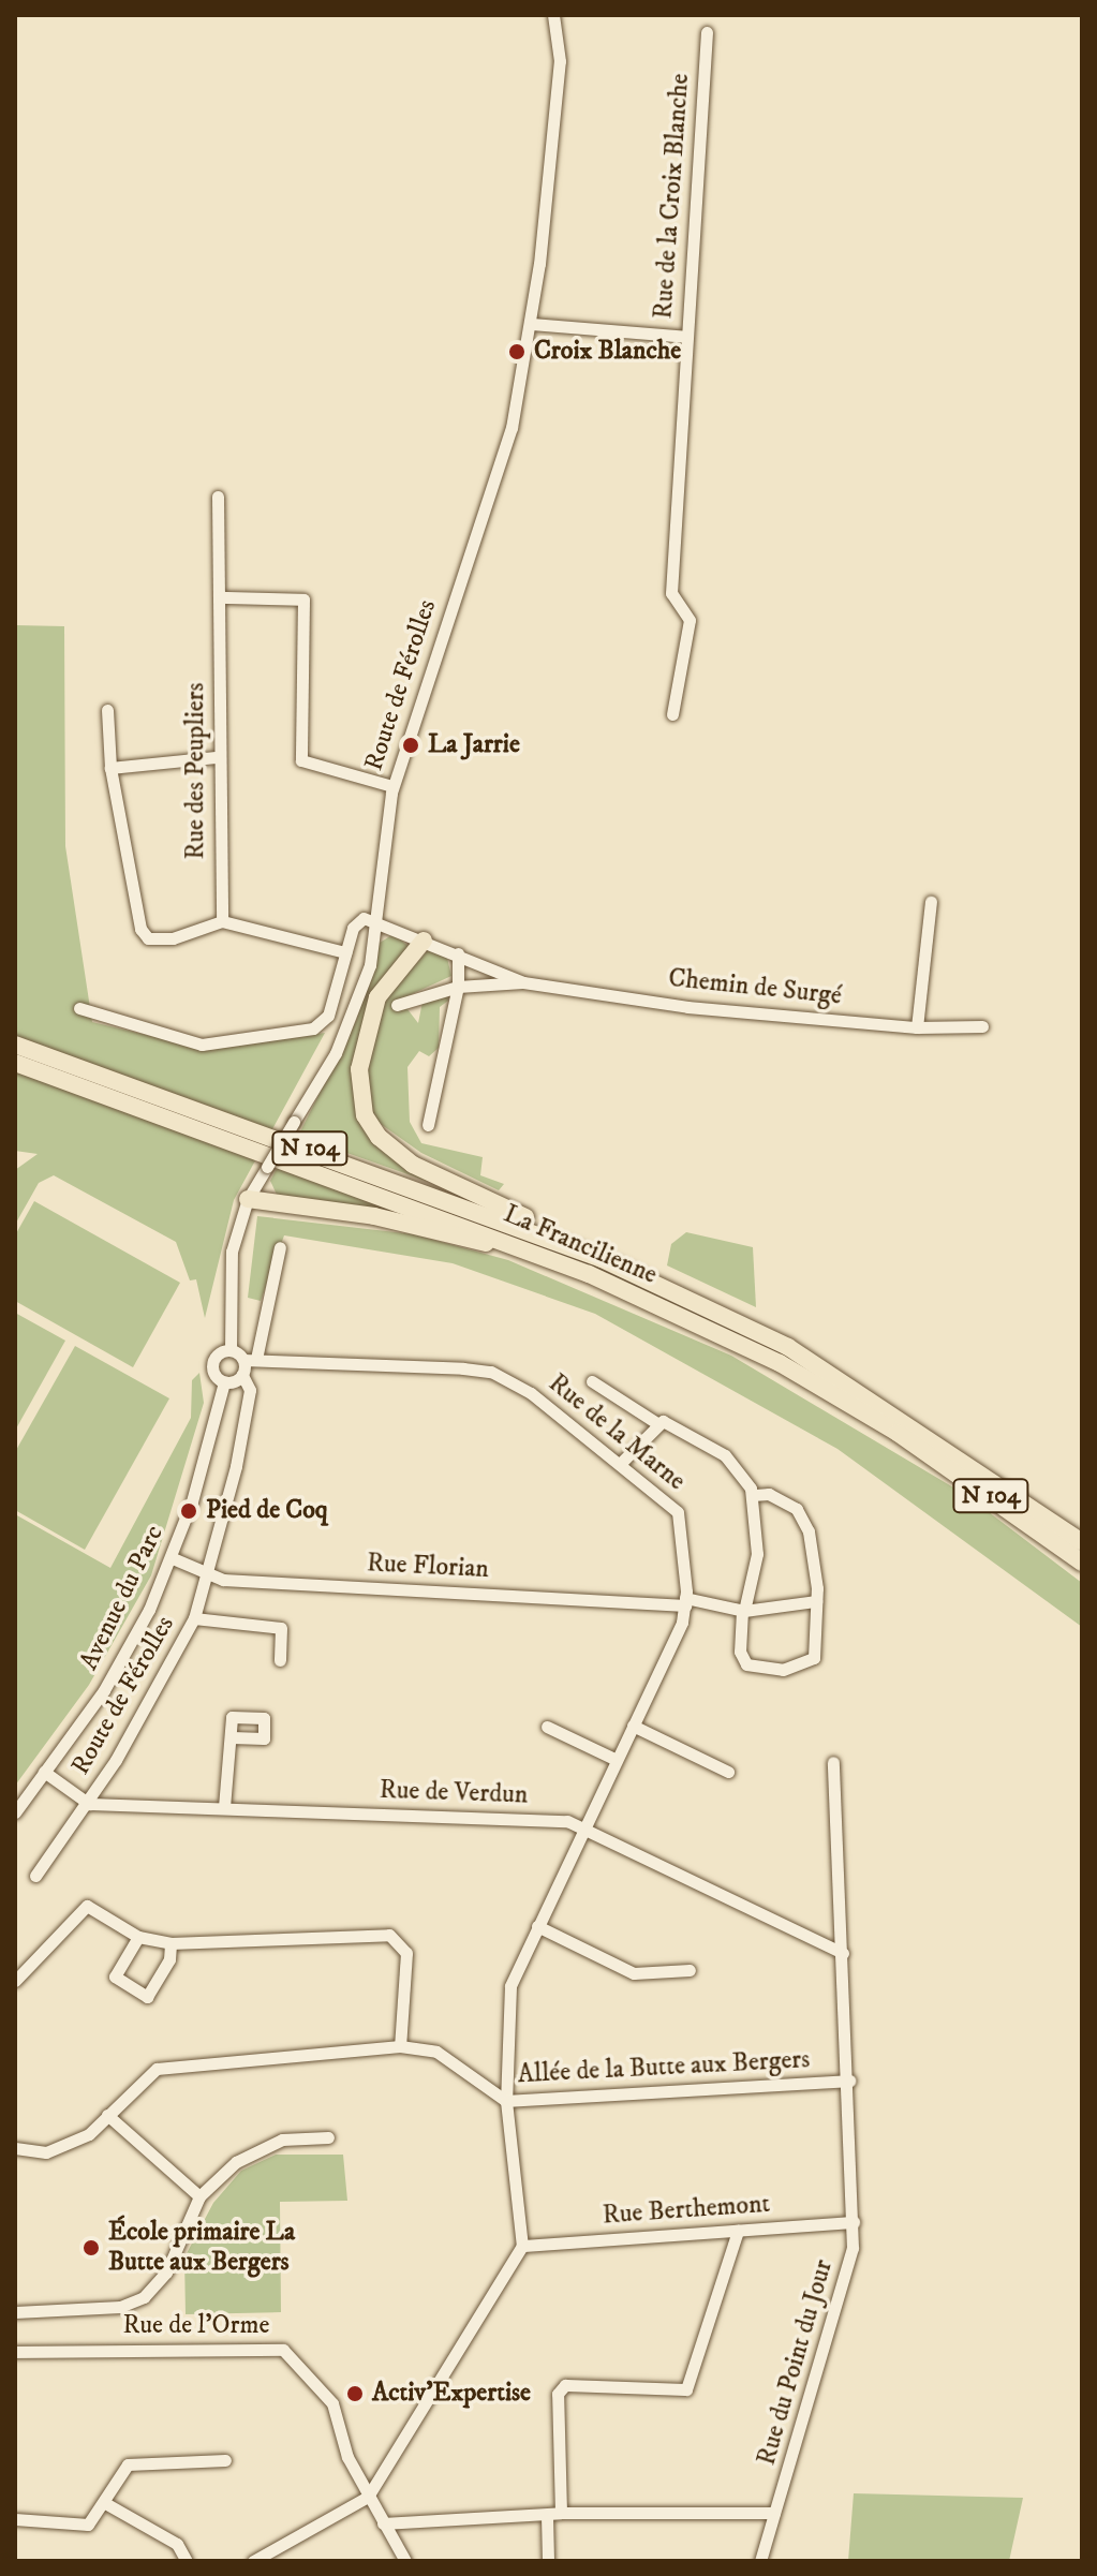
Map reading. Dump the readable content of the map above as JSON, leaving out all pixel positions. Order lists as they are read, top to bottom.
{
  "streets": {
    "highway": ["N 104", "La Francilienne"],
    "street": [
      "Rue de la Croix Blanche",
      "Route de Férolles",
      "Rue des Peupliers",
      "Chemin de Surgé",
      "Rue de la Marne",
      "Rue Florian",
      "Avenue du Parc",
      "Rue de Verdun",
      "Allée de la Butte aux Bergers",
      "Rue Berthemont",
      "Rue de l'Orme",
      "Rue du Point du Jour"
    ]
  },
  "crossings": [
    ["Route de Férolles", "Chemin de Surgé"],
    ["Route de Férolles", "Rue de la Marne"],
    ["Route de Férolles", "Rue Florian"],
    ["Route de Férolles", "Avenue du Parc"],
    ["Route de Férolles", "Rue de Verdun"],
    ["Rue de la Marne", "Rue Florian"],
    ["Rue de la Marne", "Rue de Verdun"],
    ["Rue de la Marne", "Allée de la Butte aux Bergers"],
    ["Rue de la Marne", "Rue Berthemont"],
    ["Rue Florian", "Avenue du Parc"],
    ["Rue de Verdun", "Rue du Point du Jour"],
    ["Allée de la Butte aux Bergers", "Rue du Point du Jour"],
    ["Rue Berthemont", "Rue du Point du Jour"]
  ],
  "places": [
    "Croix Blanche",
    "La Jarrie",
    "Pied de Coq",
    "École primaire La Butte aux Bergers",
    "Activ'Expertise"
  ]
}
